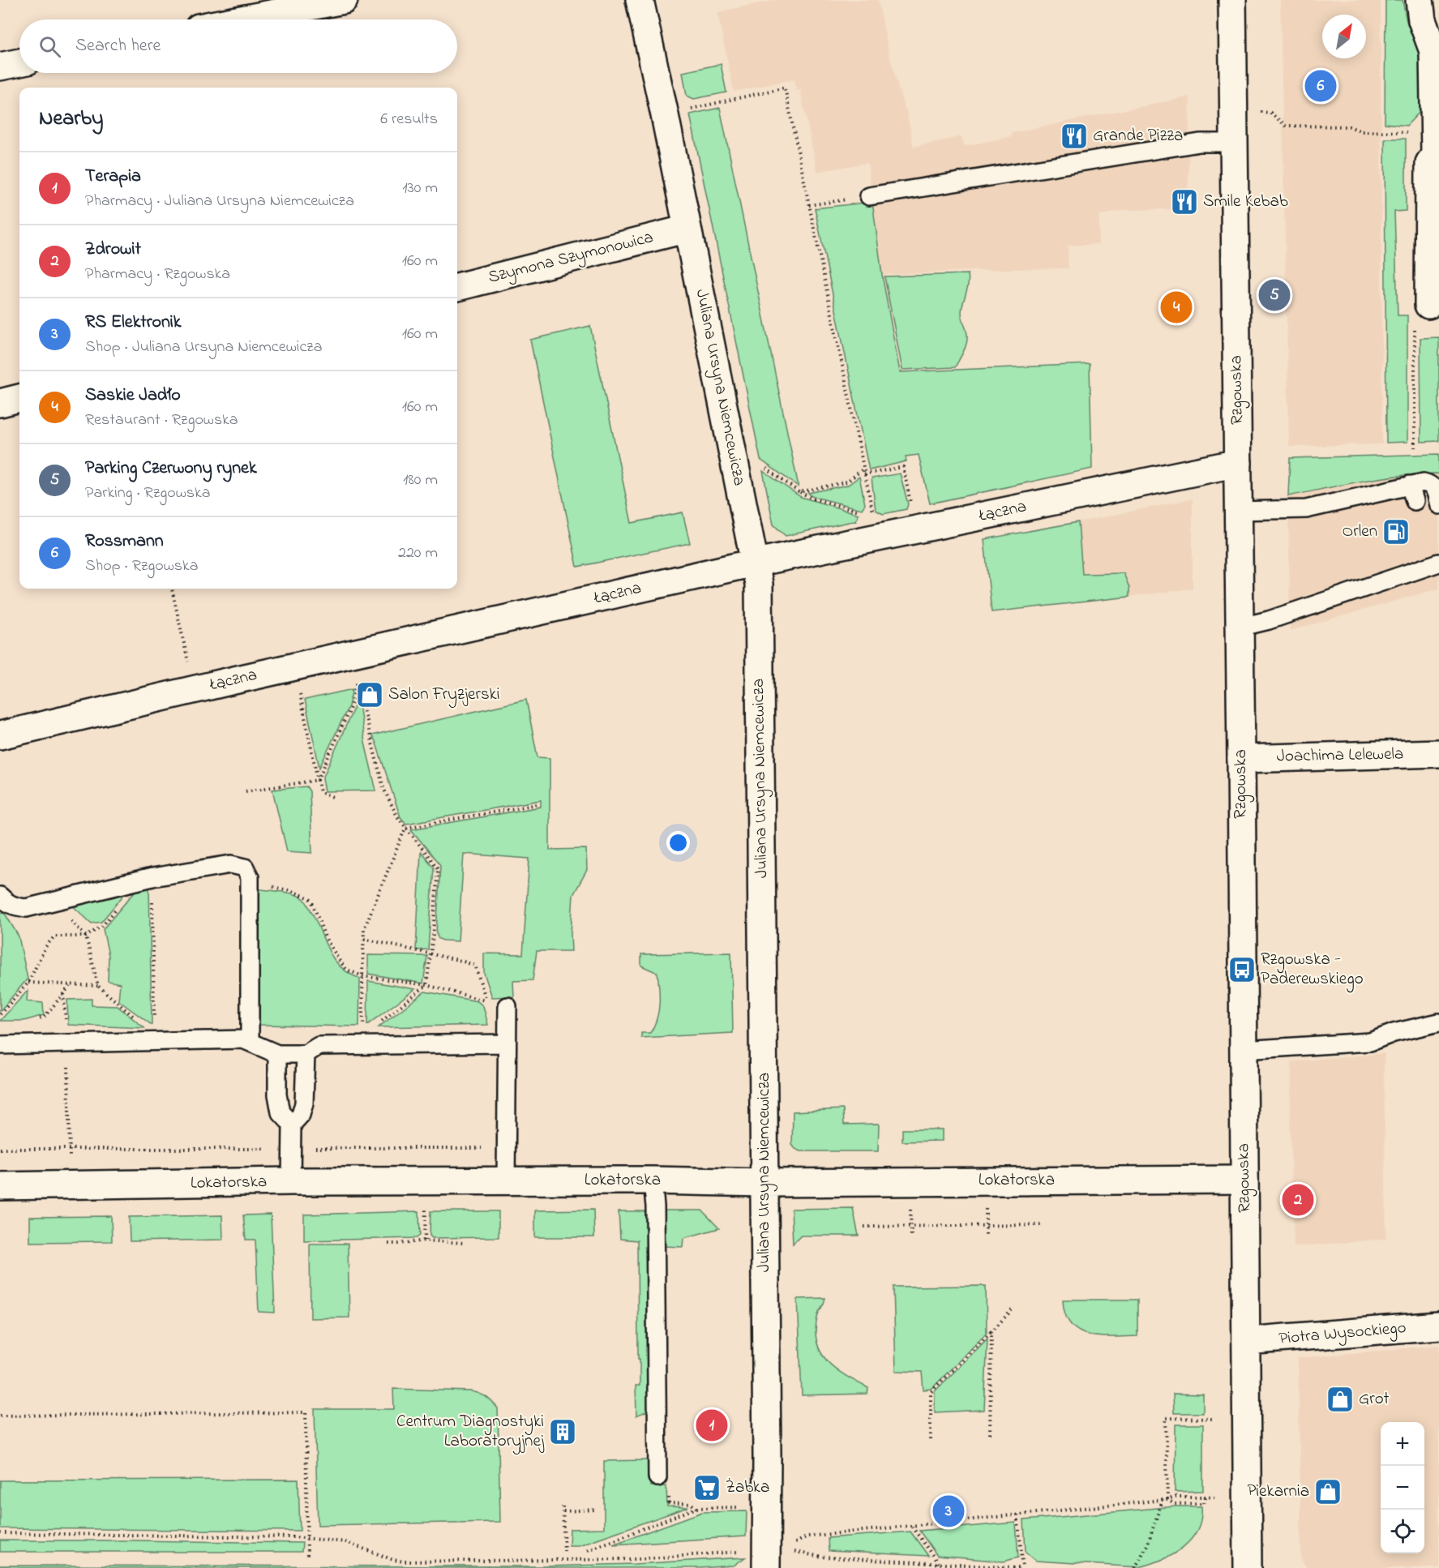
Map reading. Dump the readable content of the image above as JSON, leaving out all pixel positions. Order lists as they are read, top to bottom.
{
  "streets": {
    "street": [
      "Szymona Szymonowica",
      "Juliana Ursyna Niemcewicza",
      "Rzgowska",
      "Łączna",
      "Joachima Lelewela",
      "Lokatorska",
      "Piotra Wysockiego"
    ]
  },
  "crossings": [
    ["Szymona Szymonowica", "Juliana Ursyna Niemcewicza"],
    ["Juliana Ursyna Niemcewicza", "Łączna"],
    ["Juliana Ursyna Niemcewicza", "Lokatorska"],
    ["Rzgowska", "Łączna"],
    ["Rzgowska", "Joachima Lelewela"],
    ["Rzgowska", "Lokatorska"],
    ["Rzgowska", "Piotra Wysockiego"]
  ],
  "places": {
    "restaurant": ["Grande Pizza", "Smile Kebab"],
    "fuel station": ["Orlen"],
    "shop": ["Salon Fryzjerski", "Grot", "Piekarnia"],
    "bus stop": ["Rzgowska - Paderewskiego"],
    "building": ["Centrum Diagnostyki Laboratoryjnej"],
    "supermarket": ["Żabka"]
  },
  "north": "top right",
  "page": {
    "search": "Search here",
    "pins": [
      "6",
      "5",
      "4",
      "2",
      "1",
      "3"
    ],
    "heading": ["Nearby", "6 results"],
    "list": [
      {
        "mark": "1",
        "name": "Terapia",
        "note": "Pharmacy · Juliana Ursyna Niemcewicza",
        "value": "130 m"
      },
      {
        "mark": "2",
        "name": "Zdrowit",
        "note": "Pharmacy · Rzgowska",
        "value": "160 m"
      },
      {
        "mark": "3",
        "name": "RS Elektronik",
        "note": "Shop · Juliana Ursyna Niemcewicza",
        "value": "160 m"
      },
      {
        "mark": "4",
        "name": "Saskie Jadło",
        "note": "Restaurant · Rzgowska",
        "value": "160 m"
      },
      {
        "mark": "5",
        "name": "Parking Czerwony rynek",
        "note": "Parking · Rzgowska",
        "value": "180 m"
      },
      {
        "mark": "6",
        "name": "Rossmann",
        "note": "Shop · Rzgowska",
        "value": "220 m"
      }
    ],
    "map_buttons": ["+", "−"]
  }
}
